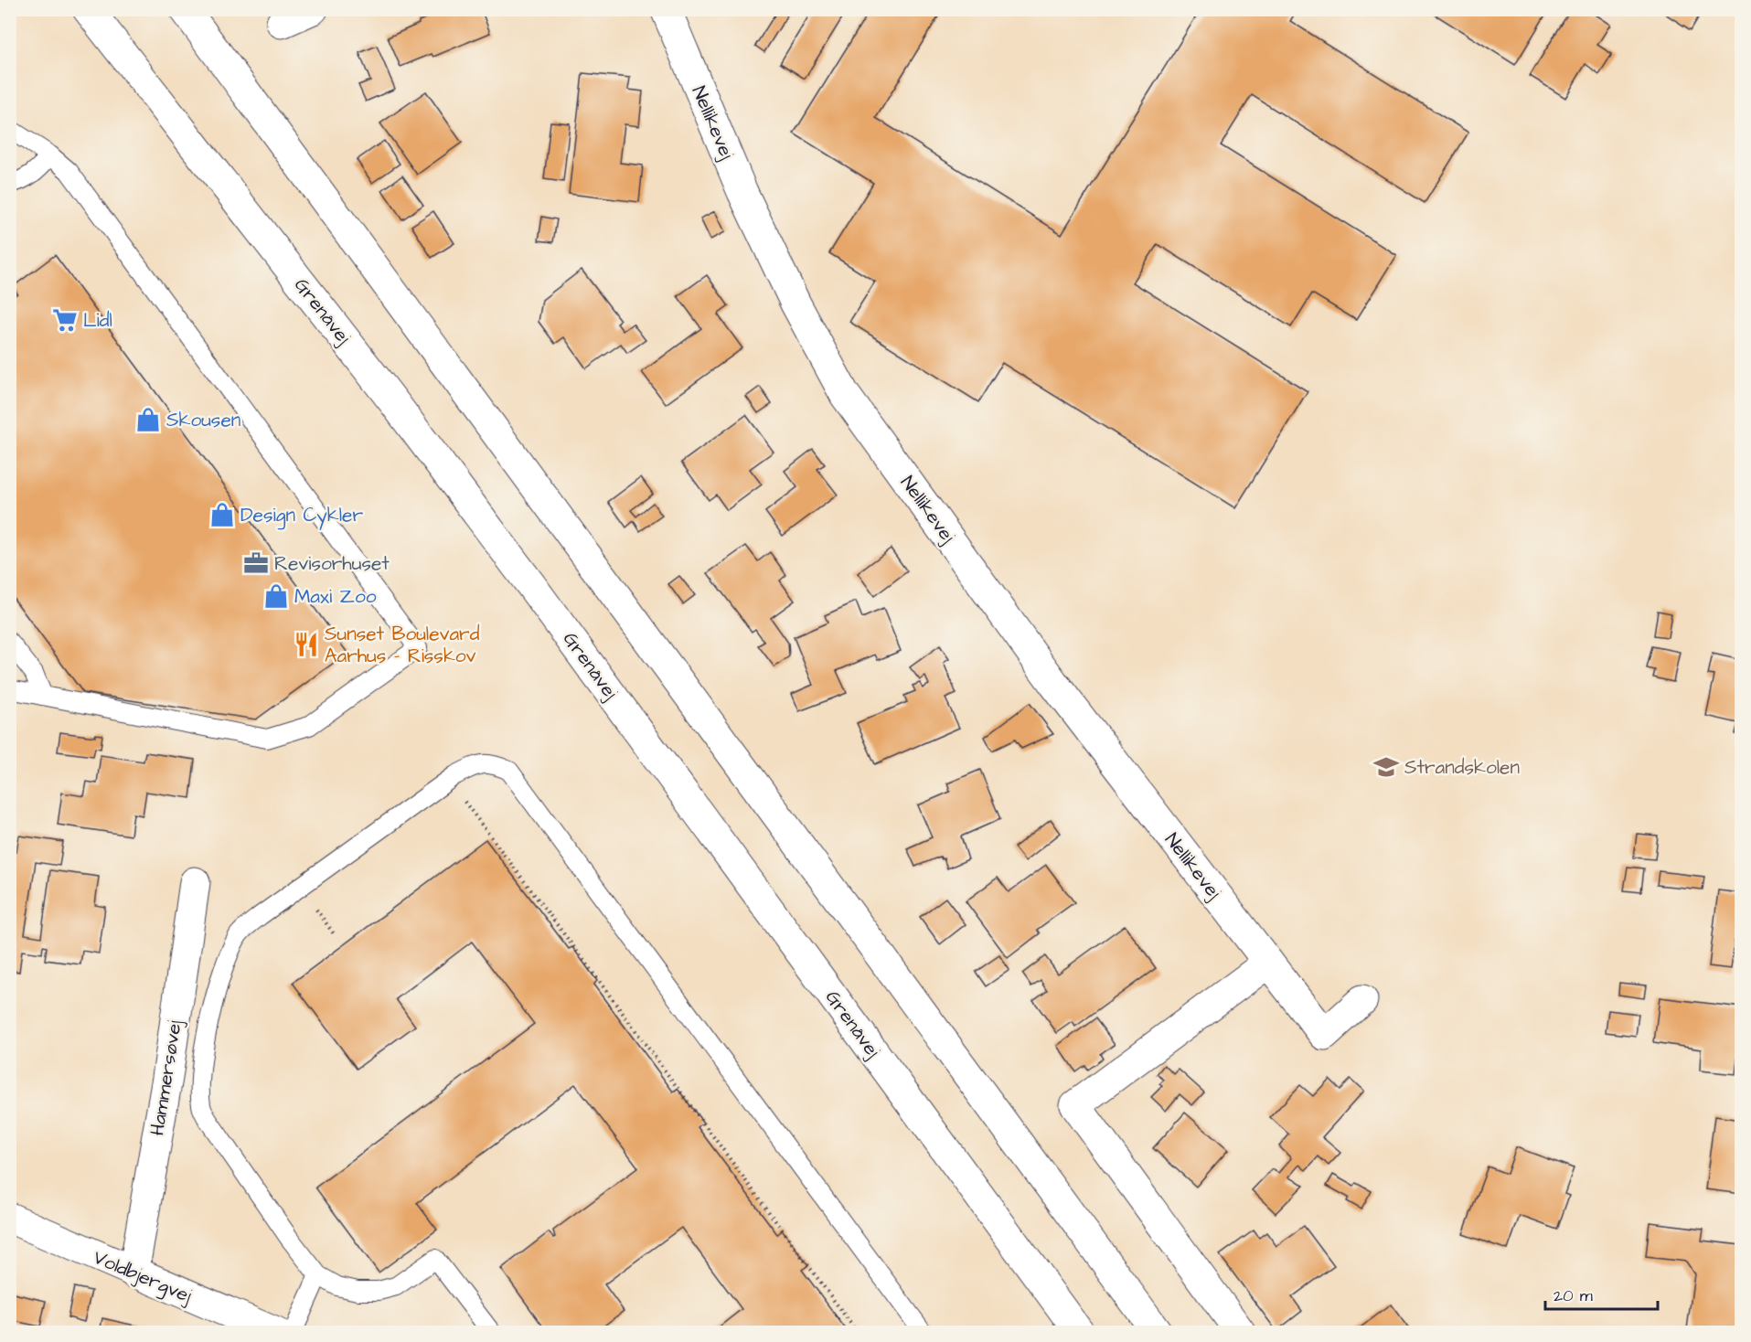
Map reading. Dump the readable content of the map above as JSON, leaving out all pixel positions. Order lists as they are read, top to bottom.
{
  "streets": {
    "main road": [
      "Nellikevej",
      "Grenåvej",
      "Hammersøvej",
      "Voldbjergvej"
    ]
  },
  "crossings": [
    ["Hammersøvej", "Voldbjergvej"]
  ],
  "places": {
    "supermarket": ["Lidl"],
    "shop": ["Skousen", "Design Cykler", "Maxi Zoo"],
    "office": ["Revisorhuset"],
    "restaurant": ["Sunset Boulevard Aarhus - Risskov"],
    "school or university": ["Strandskolen"]
  },
  "scale_bar": "20 m"
}
